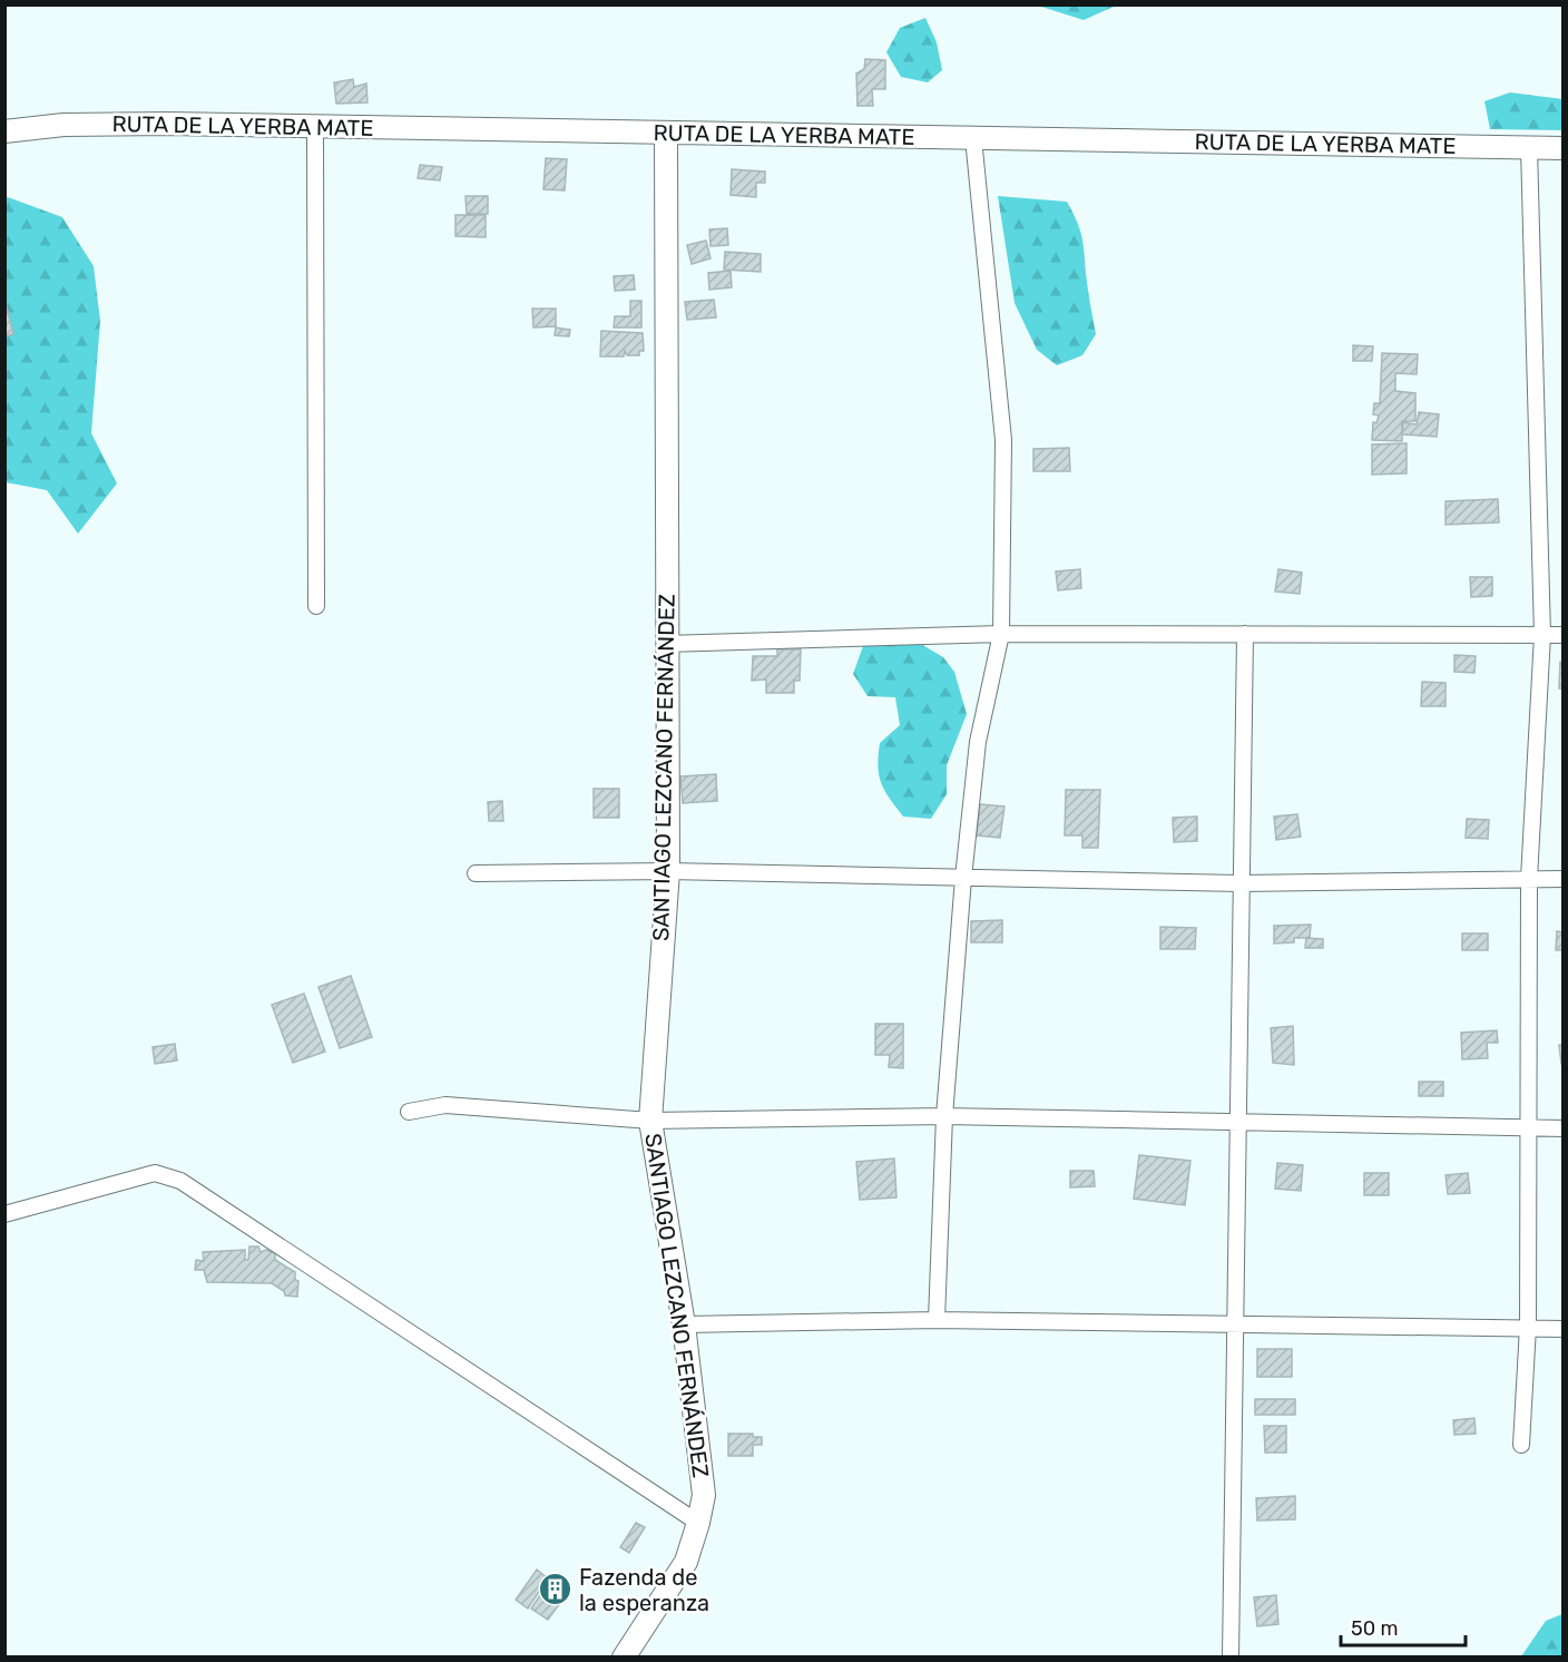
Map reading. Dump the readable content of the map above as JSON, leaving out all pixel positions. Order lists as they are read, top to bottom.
{
  "streets": {
    "main road": ["RUTA DE LA YERBA MATE", "SANTIAGO LEZCANO FERNÁNDEZ"]
  },
  "crossings": [
    ["RUTA DE LA YERBA MATE", "SANTIAGO LEZCANO FERNÁNDEZ"]
  ],
  "places": {
    "building": ["Fazenda de la esperanza"]
  },
  "scale_bar": "50 m"
}
